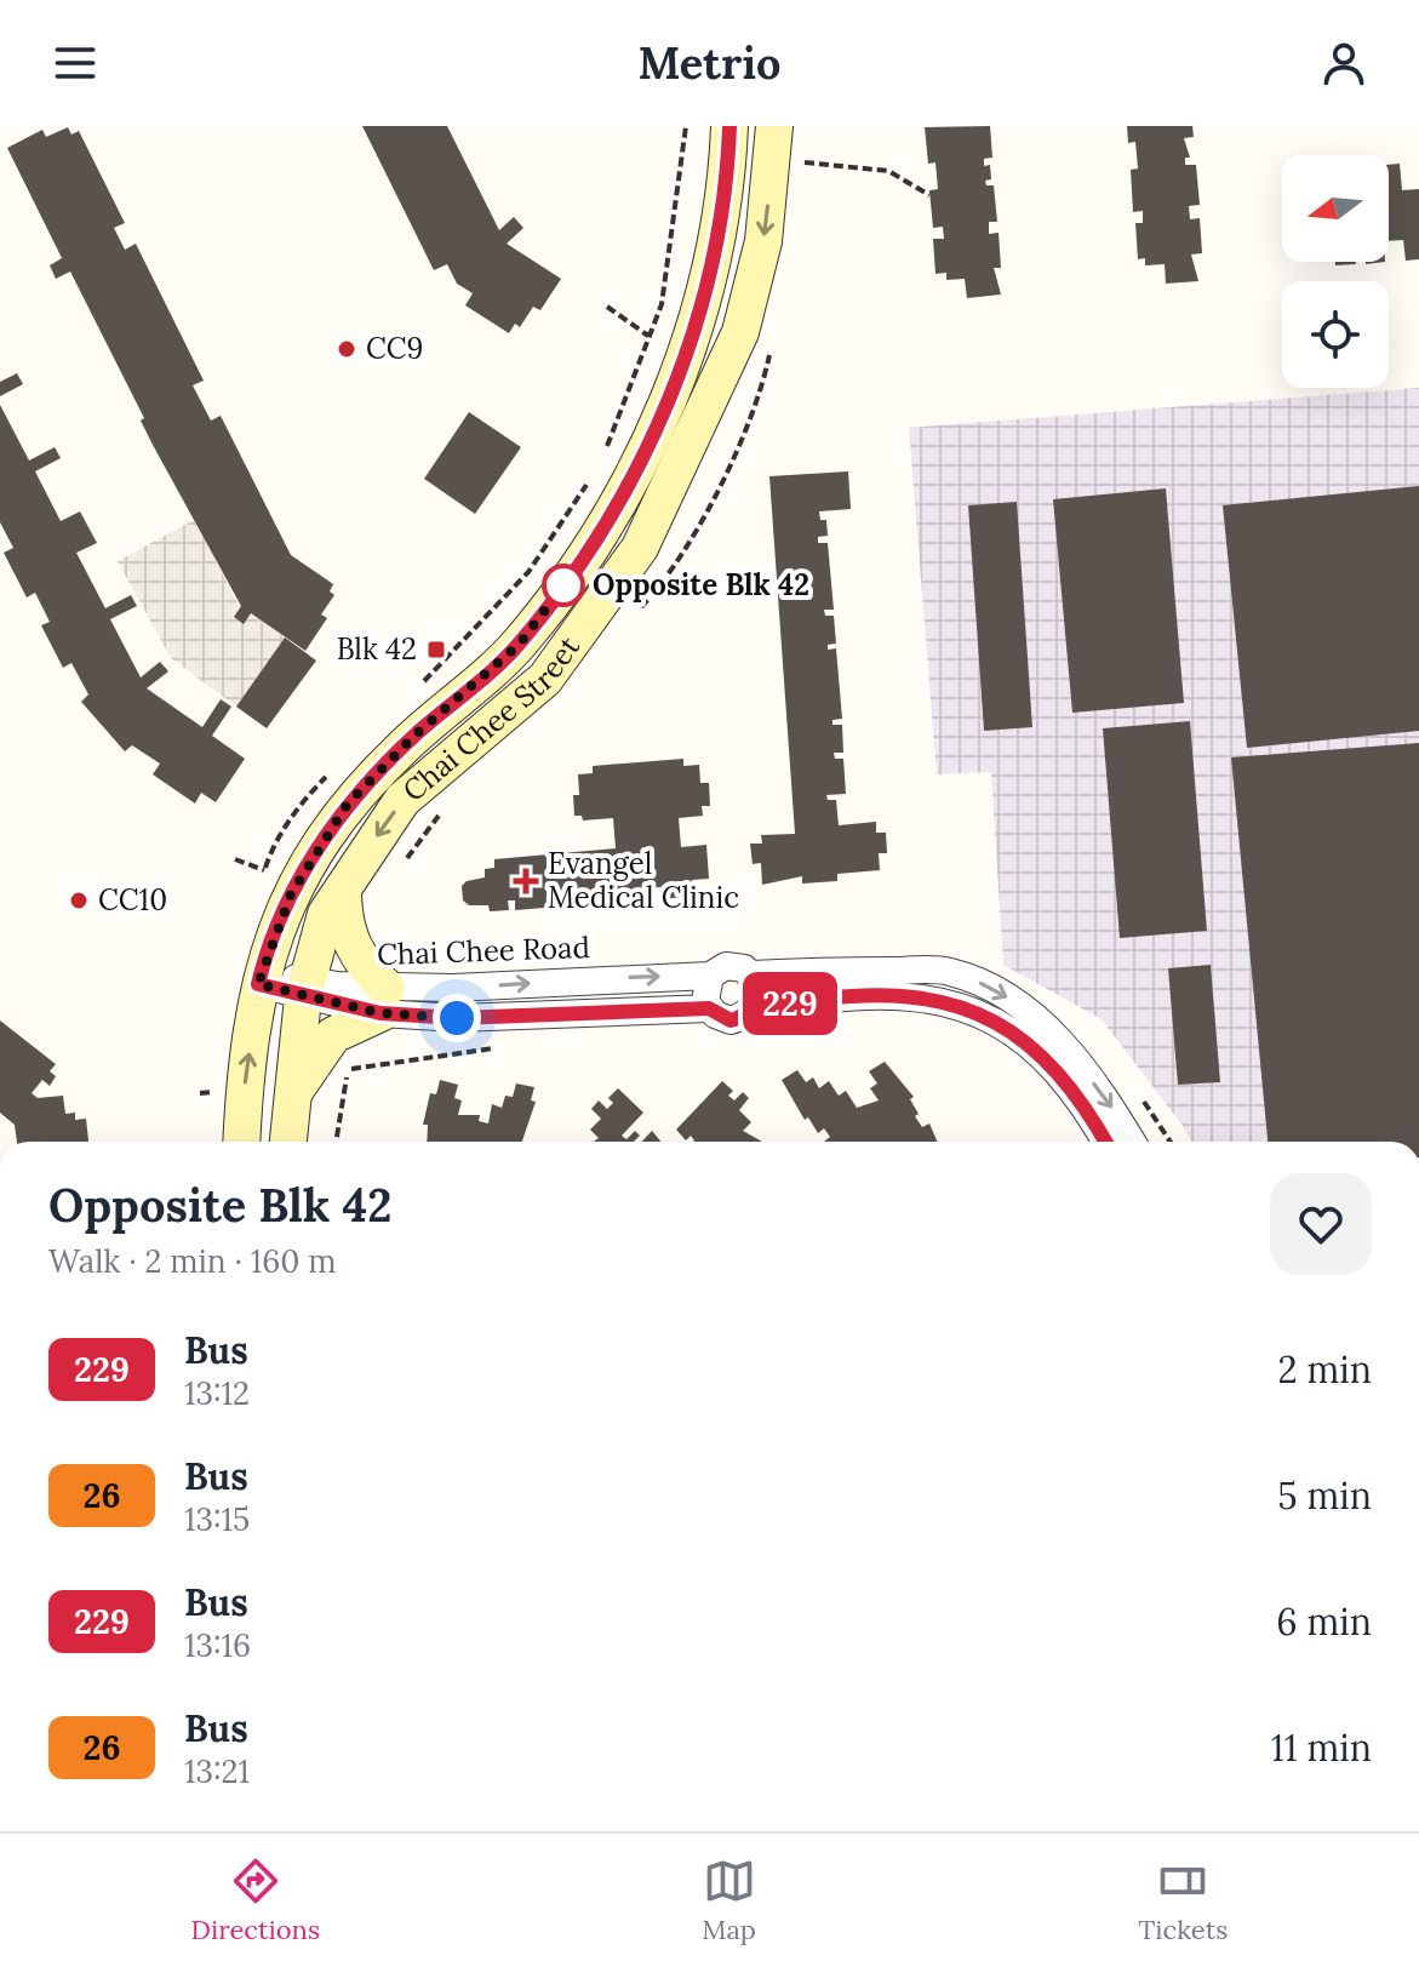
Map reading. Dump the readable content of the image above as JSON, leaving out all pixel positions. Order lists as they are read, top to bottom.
{
  "streets": {
    "street": ["Chai Chee Street", "Chai Chee Road"]
  },
  "crossings": [
    ["Chai Chee Street", "Chai Chee Road"]
  ],
  "places": {
    "other": ["CC9", "Opposite Blk 42", "CC10"],
    "transit": ["Blk 42"],
    "health": ["Evangel Medical Clinic"]
  },
  "lines": ["bus line 229"],
  "north": "left",
  "page": {
    "header": "Metrio",
    "on_map": "229",
    "heading": ["Opposite Blk 42", "Walk · 2 min · 160 m"],
    "list": [
      {
        "mark": "229",
        "name": "Bus",
        "note": "13:12",
        "value": "2 min"
      },
      {
        "mark": "26",
        "name": "Bus",
        "note": "13:15",
        "value": "5 min"
      },
      {
        "mark": "229",
        "name": "Bus",
        "note": "13:16",
        "value": "6 min"
      },
      {
        "mark": "26",
        "name": "Bus",
        "note": "13:21",
        "value": "11 min"
      }
    ],
    "tabs": ["Directions", "Map", "Tickets"]
  }
}
